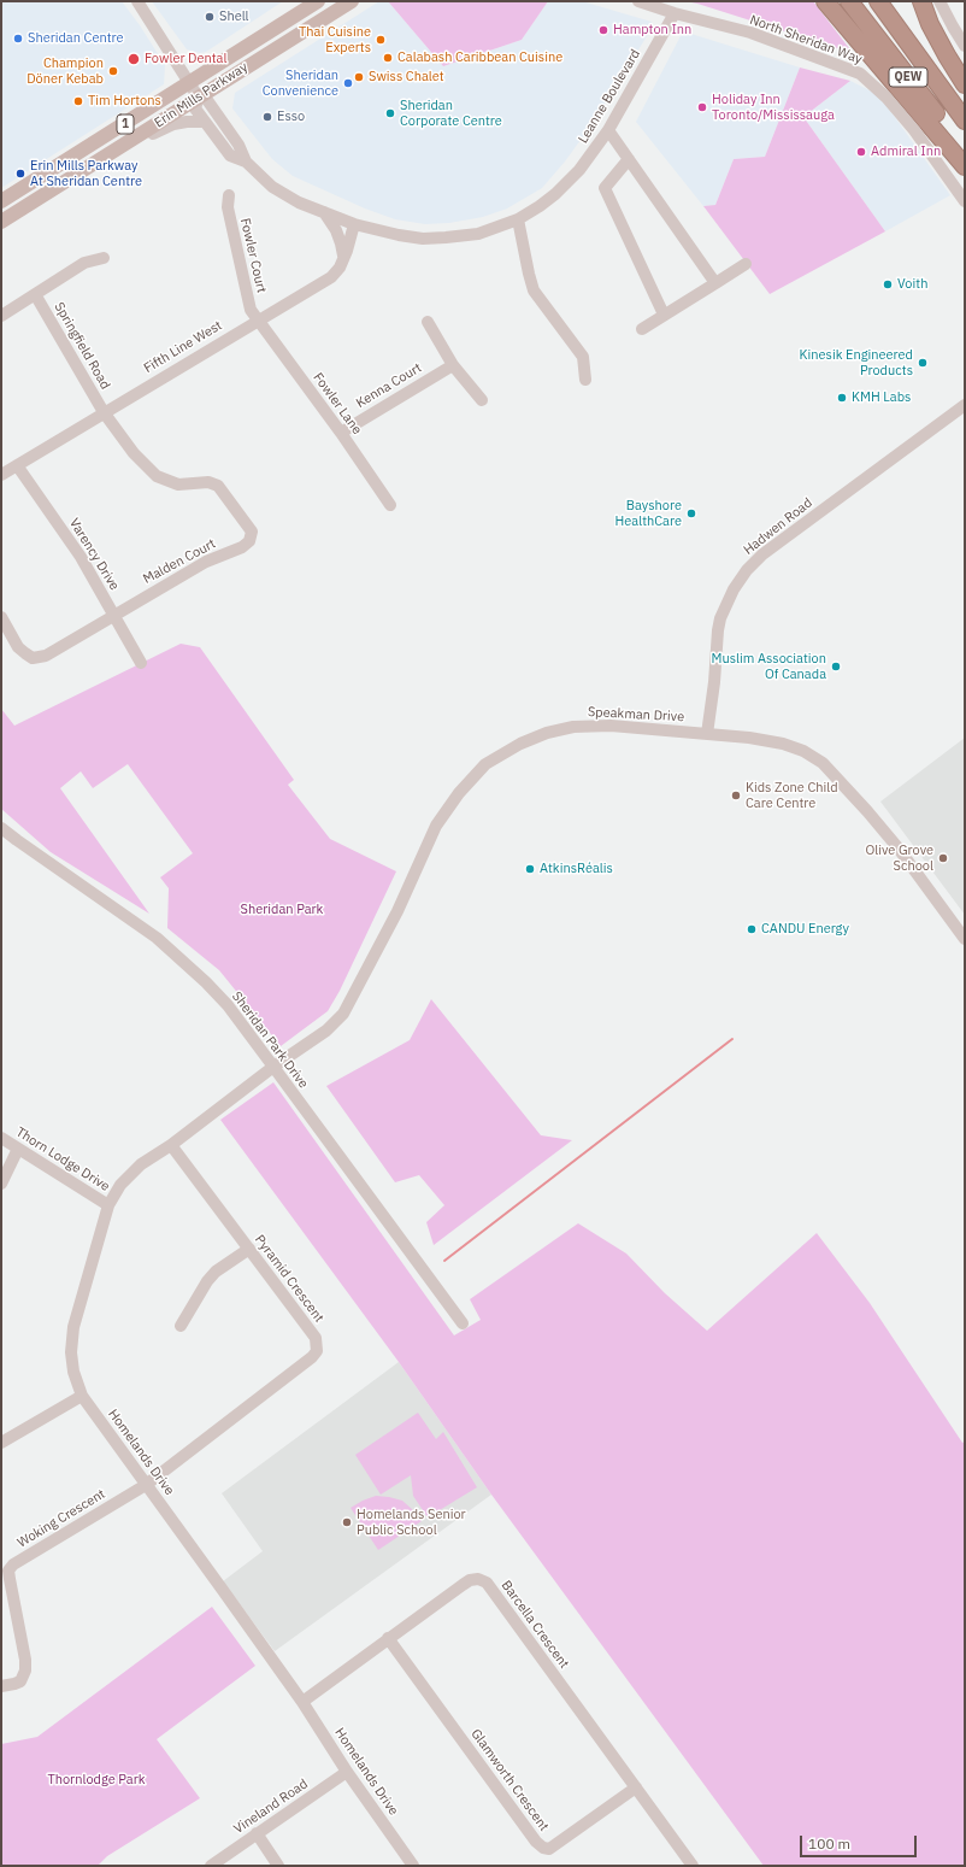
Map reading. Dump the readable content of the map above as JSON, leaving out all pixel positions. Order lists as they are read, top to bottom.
{
  "streets": {
    "highway": ["QEW"],
    "main road": ["Erin Mills Parkway", "1"],
    "street": [
      "North Sheridan Way",
      "Leanne Boulevard",
      "Fowler Court",
      "Springfield Road",
      "Fifth Line West",
      "Kenna Court",
      "Fowler Lane",
      "Hadwen Road",
      "Varency Drive",
      "Malden Court",
      "Speakman Drive",
      "Sheridan Park Drive",
      "Thorn Lodge Drive",
      "Pyramid Crescent",
      "Homelands Drive",
      "Woking Crescent",
      "Barcella Crescent",
      "Glamworth Crescent",
      "Vineland Road"
    ]
  },
  "crossings": [
    ["North Sheridan Way", "Leanne Boulevard"],
    ["Erin Mills Parkway", "Leanne Boulevard"],
    ["Leanne Boulevard", "Fifth Line West"],
    ["Fowler Court", "Fifth Line West"],
    ["Fowler Court", "Fowler Lane"],
    ["Springfield Road", "Fifth Line West"],
    ["Springfield Road", "Malden Court"],
    ["Fifth Line West", "Fowler Lane"],
    ["Fifth Line West", "Varency Drive"],
    ["Fifth Line West", "Malden Court"],
    ["Kenna Court", "Fowler Lane"],
    ["Hadwen Road", "Speakman Drive"],
    ["Varency Drive", "Malden Court"],
    ["Speakman Drive", "Sheridan Park Drive"],
    ["Speakman Drive", "Homelands Drive"],
    ["Sheridan Park Drive", "Homelands Drive"],
    ["Thorn Lodge Drive", "Homelands Drive"],
    ["Pyramid Crescent", "Homelands Drive"],
    ["Pyramid Crescent", "Woking Crescent"],
    ["Homelands Drive", "Woking Crescent"],
    ["Homelands Drive", "Barcella Crescent"],
    ["Homelands Drive", "Vineland Road"],
    ["Barcella Crescent", "Glamworth Crescent"]
  ],
  "parks": ["Sheridan Park", "Thornlodge Park"],
  "places": [
    "Shell",
    "Hampton Inn",
    "Sheridan Centre",
    "Thai Cuisine Experts",
    "Calabash Caribbean Cuisine",
    "Fowler Dental",
    "Champion Döner Kebab",
    "Swiss Chalet",
    "Sheridan Convenience",
    "Tim Hortons",
    "Holiday Inn Toronto/Mississauga",
    "Sheridan Corporate Centre",
    "Esso",
    "Admiral Inn",
    "Erin Mills Parkway At Sheridan Centre",
    "Voith",
    "Kinesik Engineered Products",
    "KMH Labs",
    "Bayshore HealthCare",
    "Muslim Association Of Canada",
    "Kids Zone Child Care Centre",
    "Olive Grove School",
    "AtkinsRéalis",
    "CANDU Energy",
    "Homelands Senior Public School"
  ],
  "scale_bar": "100 m"
}
